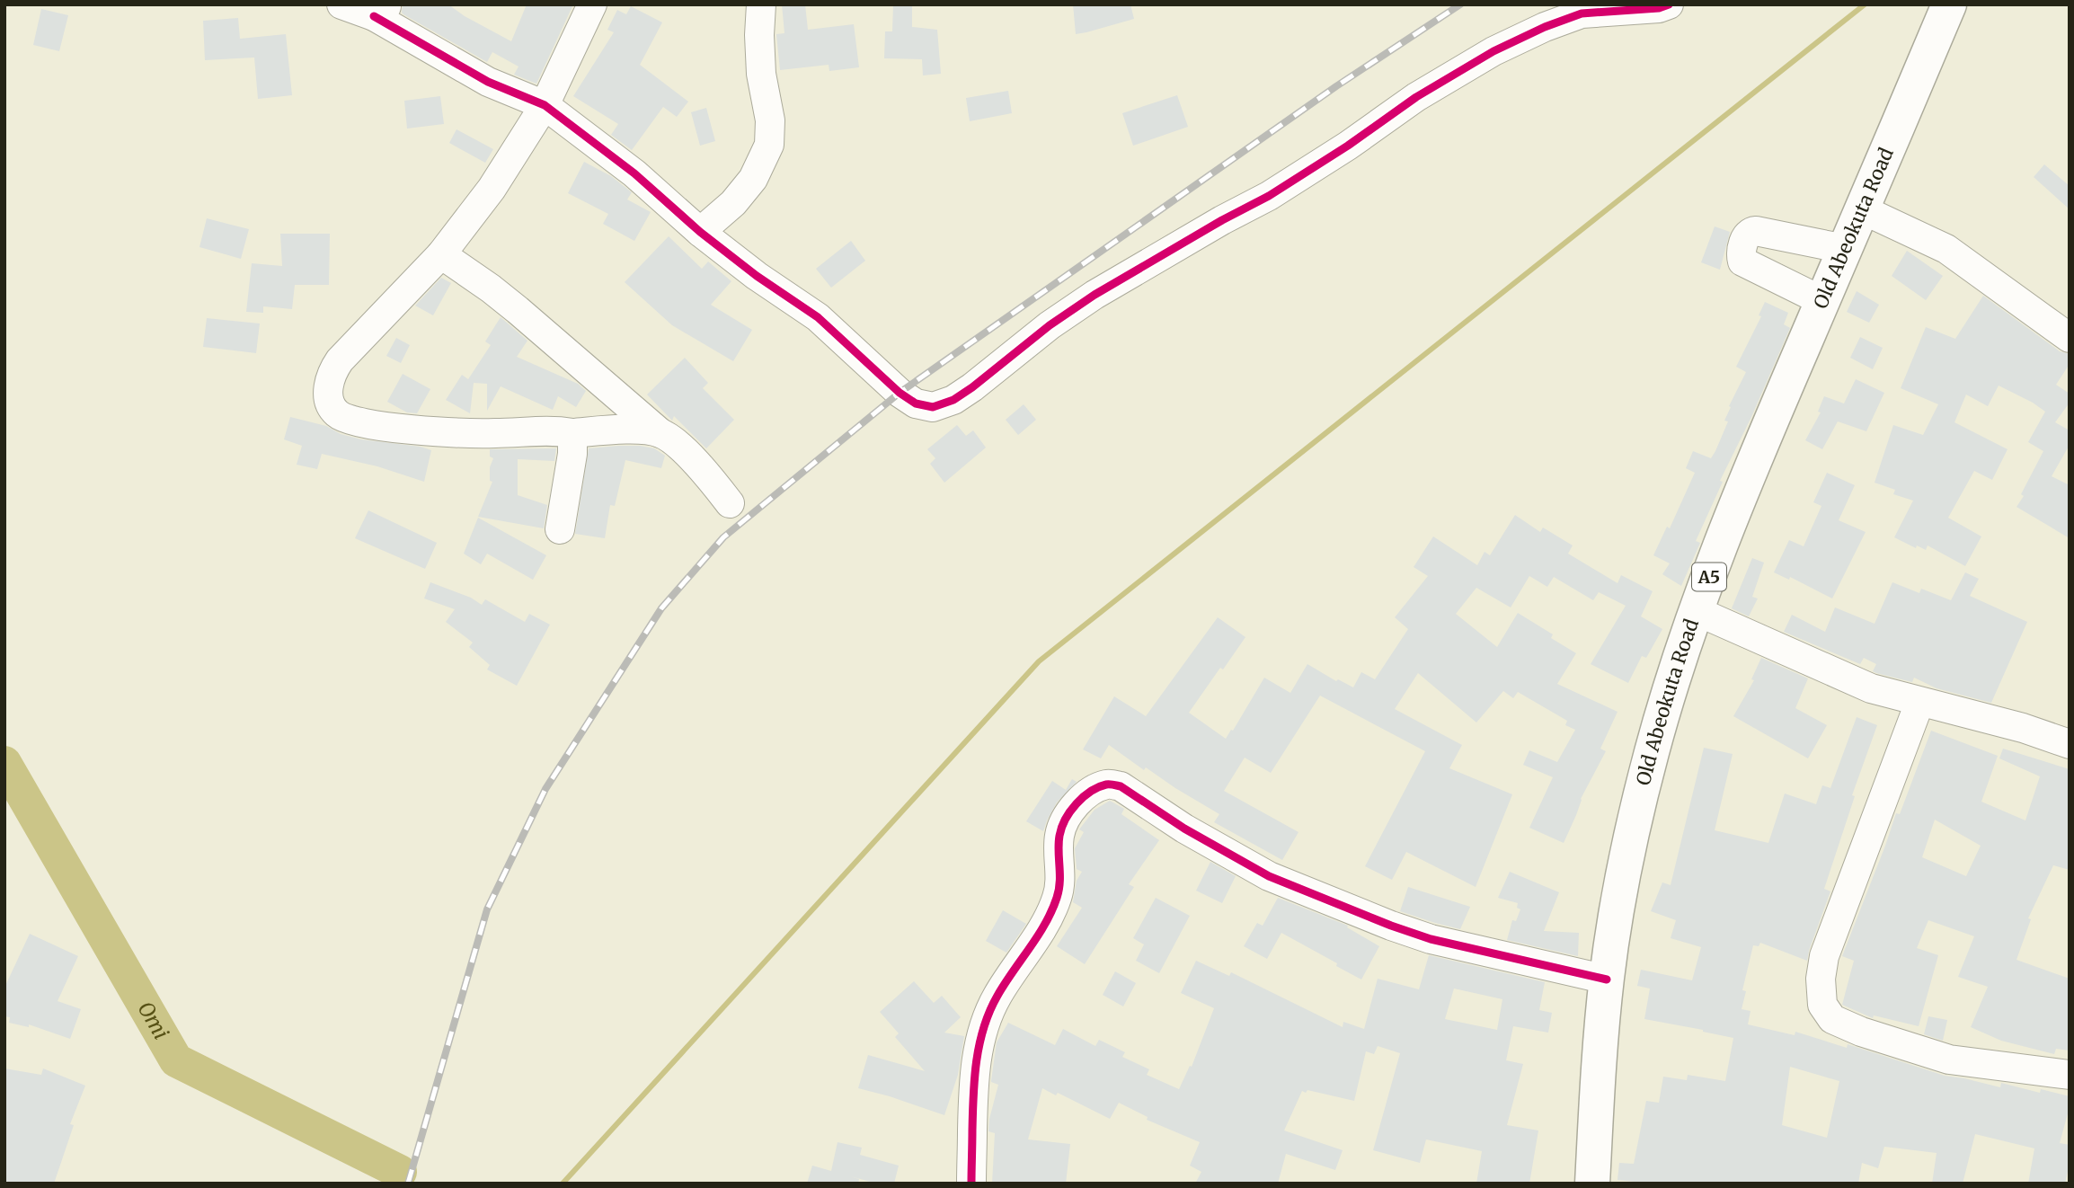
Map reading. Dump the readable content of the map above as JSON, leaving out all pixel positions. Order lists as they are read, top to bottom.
{
  "streets": {
    "highway": ["Old Abeokuta Road", "A5"]
  },
  "water": ["Omi"]
}
